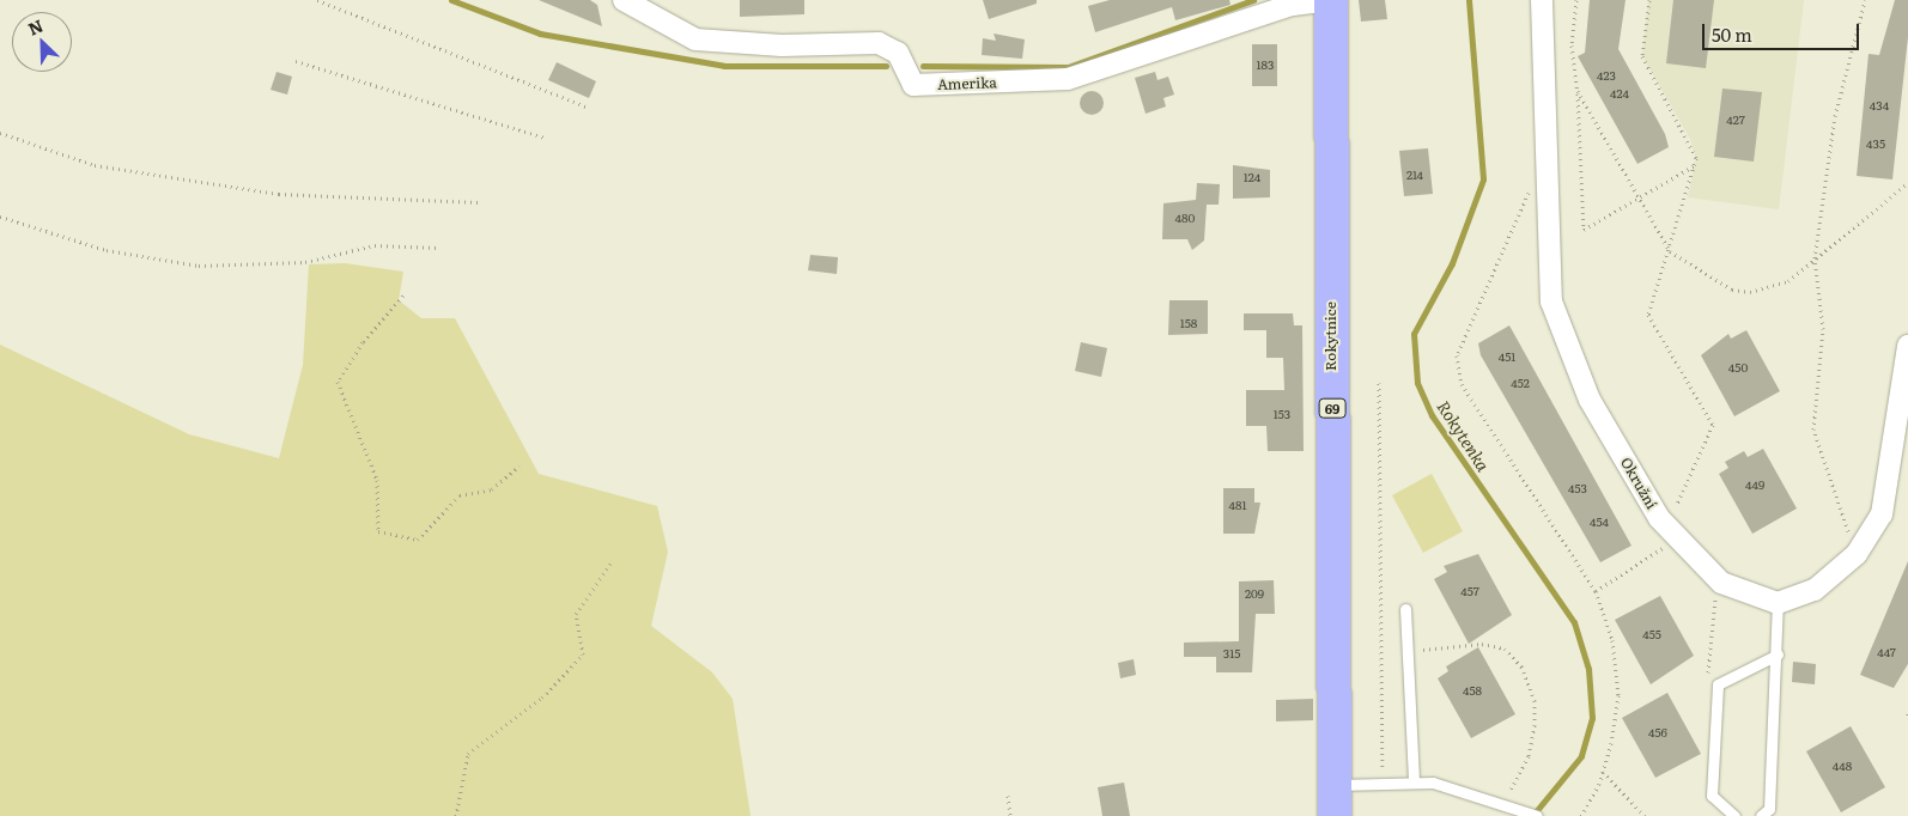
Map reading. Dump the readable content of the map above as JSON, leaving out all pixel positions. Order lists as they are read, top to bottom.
{
  "streets": {
    "main road": ["Rokytnice", "69"],
    "street": ["Amerika", "Okružní"]
  },
  "crossings": [
    ["Amerika", "Rokytnice"]
  ],
  "water": ["Rokytenka"],
  "house_numbers": [
    "183",
    "423",
    "424",
    "434",
    "427",
    "435",
    "214",
    "124",
    "480",
    "158",
    "451",
    "450",
    "452",
    "153",
    "449",
    "453",
    "481",
    "454",
    "457",
    "209",
    "455",
    "447",
    "315",
    "458",
    "456",
    "448"
  ],
  "scale_bar": "50 m",
  "north": "top left"
}
